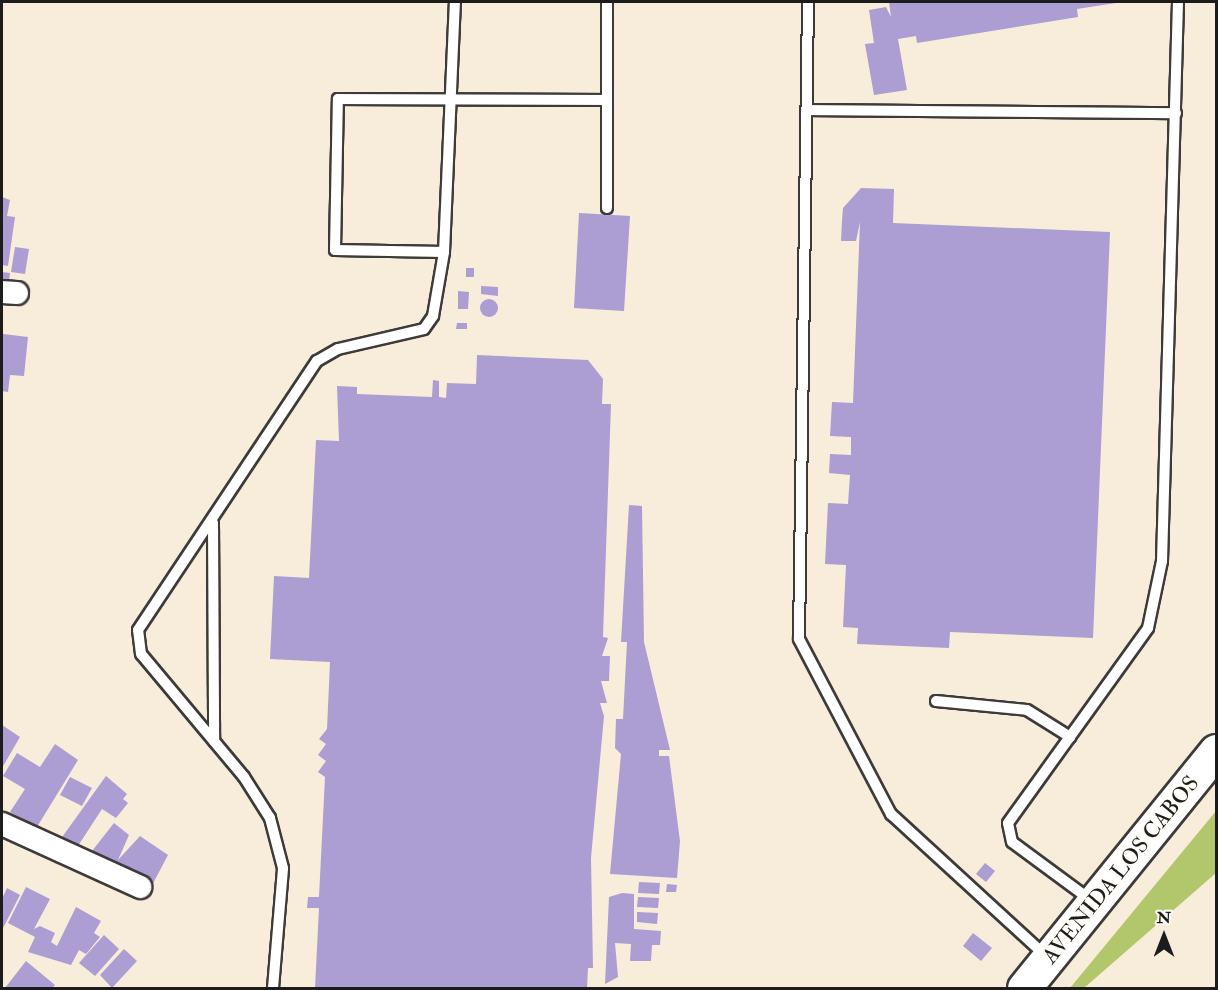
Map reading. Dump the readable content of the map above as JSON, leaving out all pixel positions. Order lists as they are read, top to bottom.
{
  "streets": {
    "main road": ["AVENIDA LOS CABOS"]
  },
  "north": "top"
}
